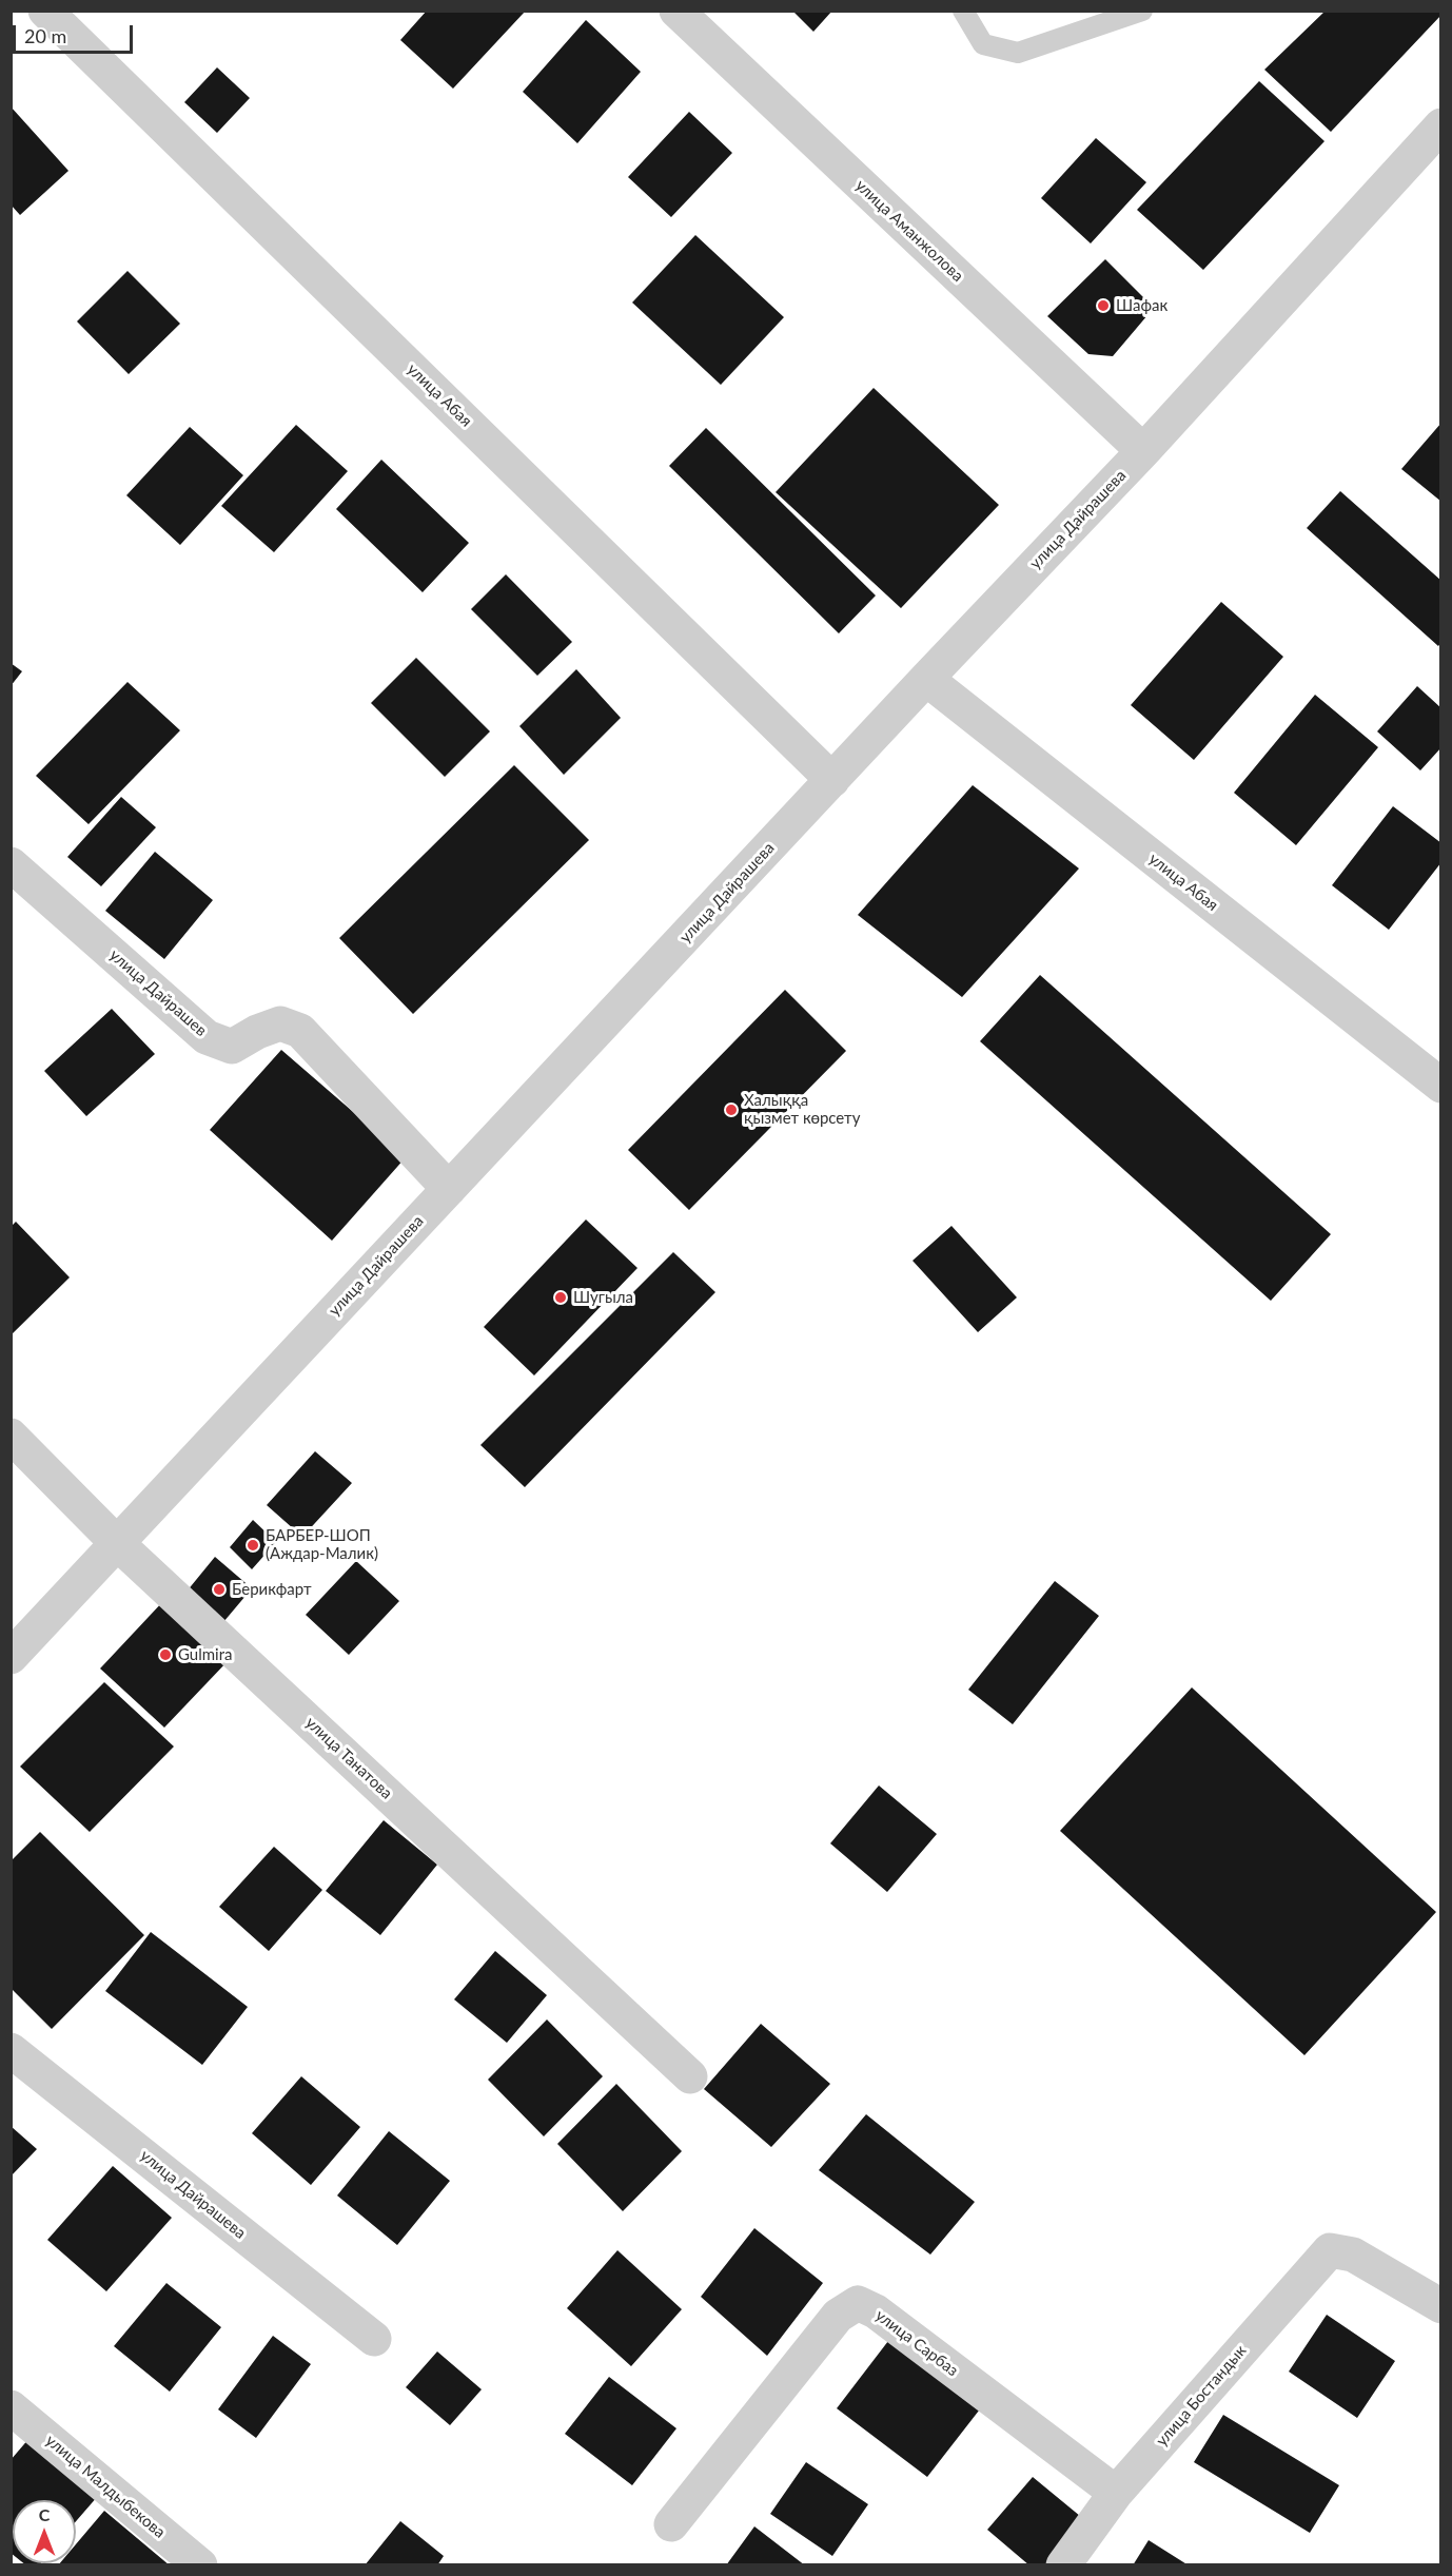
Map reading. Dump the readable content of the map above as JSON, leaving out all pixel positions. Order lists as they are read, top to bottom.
{
  "streets": {
    "street": [
      "улица Аманжолова",
      "улица Абая",
      "улица Дайрашева",
      "улица Дайрашев",
      "улица Танатова",
      "улица Сарбаз",
      "улица Бостандык",
      "улица Малдыбекова"
    ]
  },
  "crossings": [
    ["улица Аманжолова", "улица Дайрашева"],
    ["улица Абая", "улица Дайрашева"],
    ["улица Дайрашева", "улица Дайрашев"],
    ["улица Дайрашева", "улица Танатова"],
    ["улица Сарбаз", "улица Бостандык"]
  ],
  "places": [
    "Шафак",
    "Халыққа қызмет көрсету",
    "Шугыла",
    "БАРБЕР-ШОП (Аждар-Малик)",
    "Берикфарт",
    "Gulmira"
  ],
  "scale_bar": "20 m",
  "north": "top"
}
